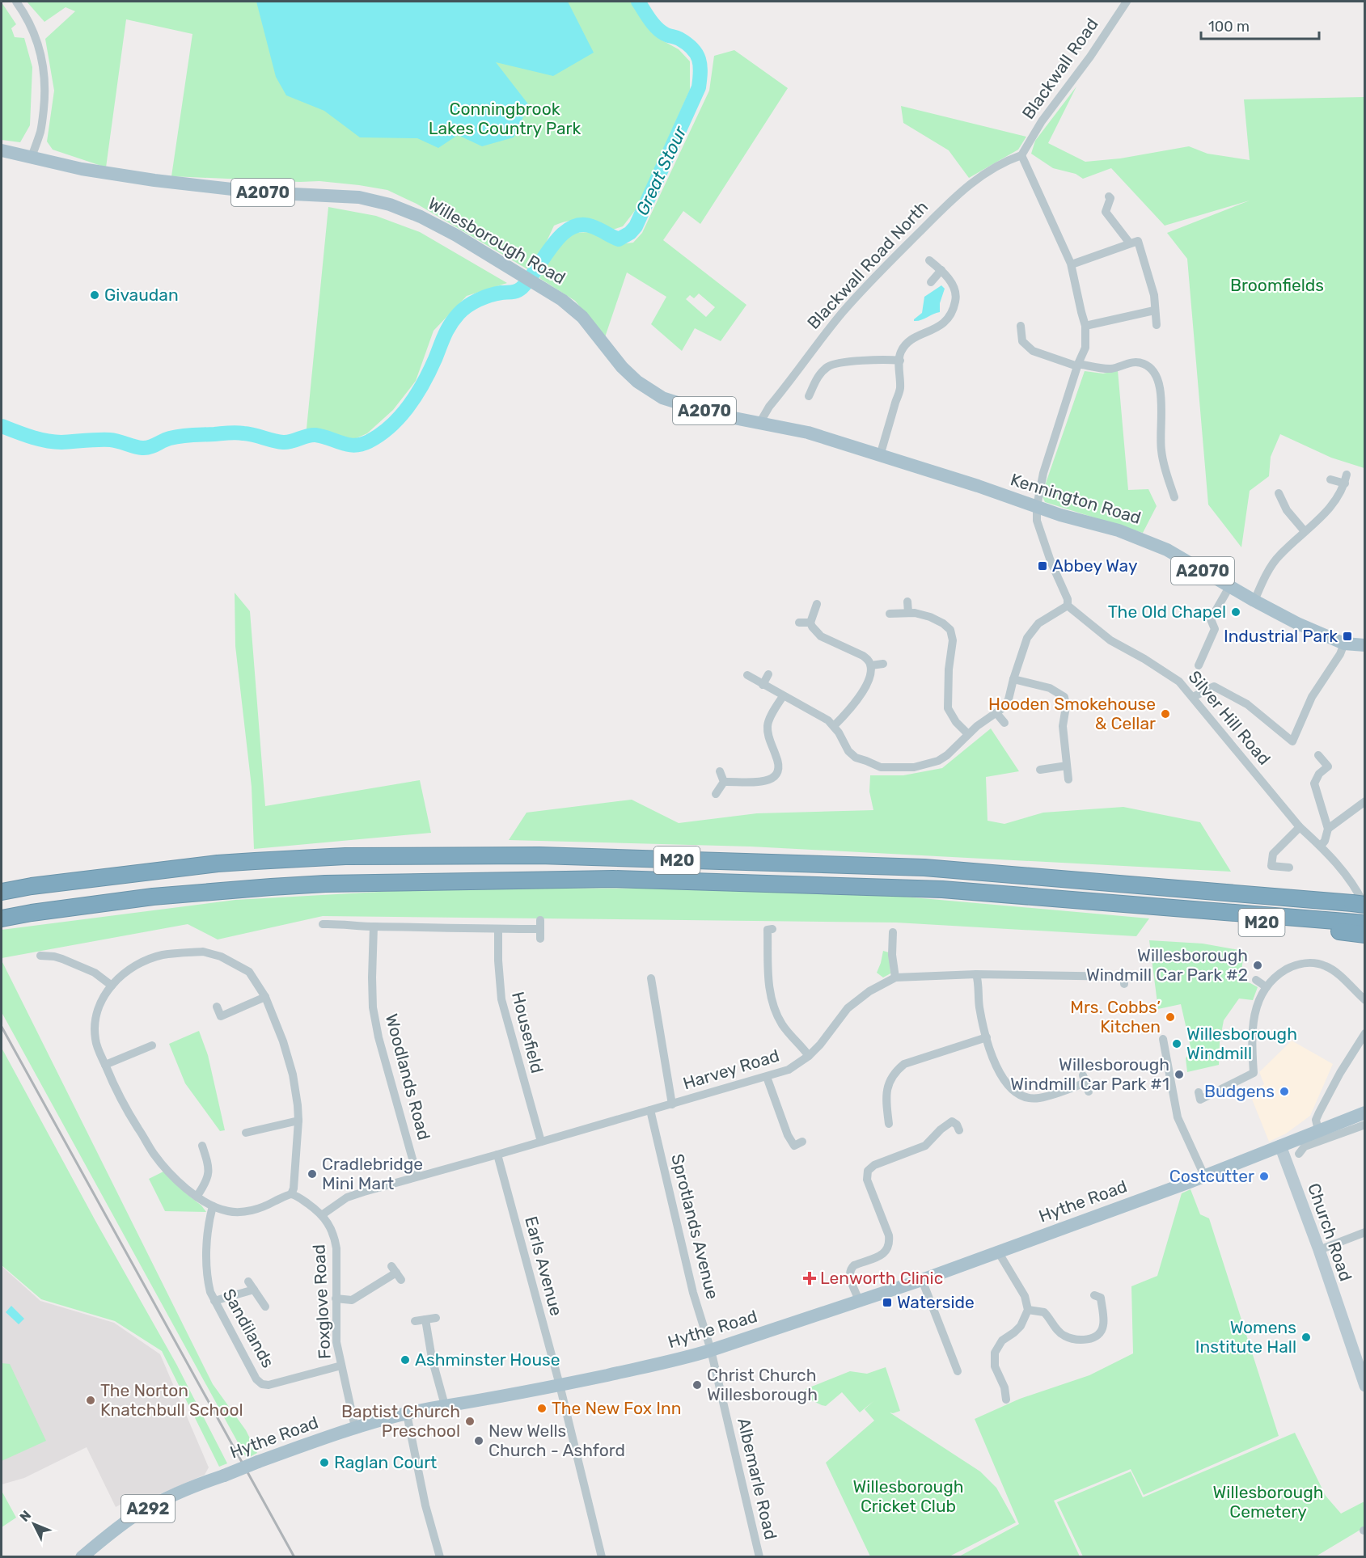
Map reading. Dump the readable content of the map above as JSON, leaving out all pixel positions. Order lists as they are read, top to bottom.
{
  "streets": {
    "highway": ["M20"],
    "main road": [
      "A2070",
      "Willesborough Road",
      "Kennington Road",
      "Hythe Road",
      "A292"
    ],
    "street": [
      "Blackwall Road",
      "Blackwall Road North",
      "Silver Hill Road",
      "Housefield",
      "Harvey Road",
      "Woodlands Road",
      "Sprotlands Avenue",
      "Church Road",
      "Earls Avenue",
      "Foxglove Road",
      "Sandilands",
      "Albemarle Road"
    ]
  },
  "crossings": [
    ["Blackwall Road", "Blackwall Road North"],
    ["Willesborough Road", "Blackwall Road North"],
    ["Willesborough Road", "Kennington Road"],
    ["Blackwall Road North", "Kennington Road"],
    ["Silver Hill Road", "M20"],
    ["Housefield", "Harvey Road"],
    ["Harvey Road", "Woodlands Road"],
    ["Harvey Road", "Sprotlands Avenue"],
    ["Harvey Road", "Earls Avenue"],
    ["Harvey Road", "Foxglove Road"],
    ["Hythe Road", "Sprotlands Avenue"],
    ["Hythe Road", "Church Road"],
    ["Hythe Road", "Earls Avenue"],
    ["Hythe Road", "Foxglove Road"],
    ["Hythe Road", "Albemarle Road"],
    ["Sprotlands Avenue", "Albemarle Road"],
    ["Foxglove Road", "Sandilands"]
  ],
  "water": ["Great Stour"],
  "parks": [
    "Conningbrook Lakes Country Park",
    "Broomfields",
    "Willesborough Cricket Club",
    "Willesborough Cemetery"
  ],
  "places": {
    "other": [
      "Givaudan",
      "The Old Chapel",
      "Hooden Smokehouse & Cellar",
      "Willesborough Windmill Car Park #2",
      "Mrs. Cobbs’ Kitchen",
      "Willesborough Windmill",
      "Willesborough Windmill Car Park #1",
      "Budgens",
      "Cradlebridge Mini Mart",
      "Costcutter",
      "Womens Institute Hall",
      "Ashminster House",
      "Christ Church Willesborough",
      "The Norton Knatchbull School",
      "The New Fox Inn",
      "Baptist Church Preschool",
      "New Wells Church - Ashford",
      "Raglan Court"
    ],
    "transit": ["Abbey Way", "Industrial Park", "Waterside"],
    "health": ["Lenworth Clinic"]
  },
  "scale_bar": "100 m",
  "north": "top left"
}
